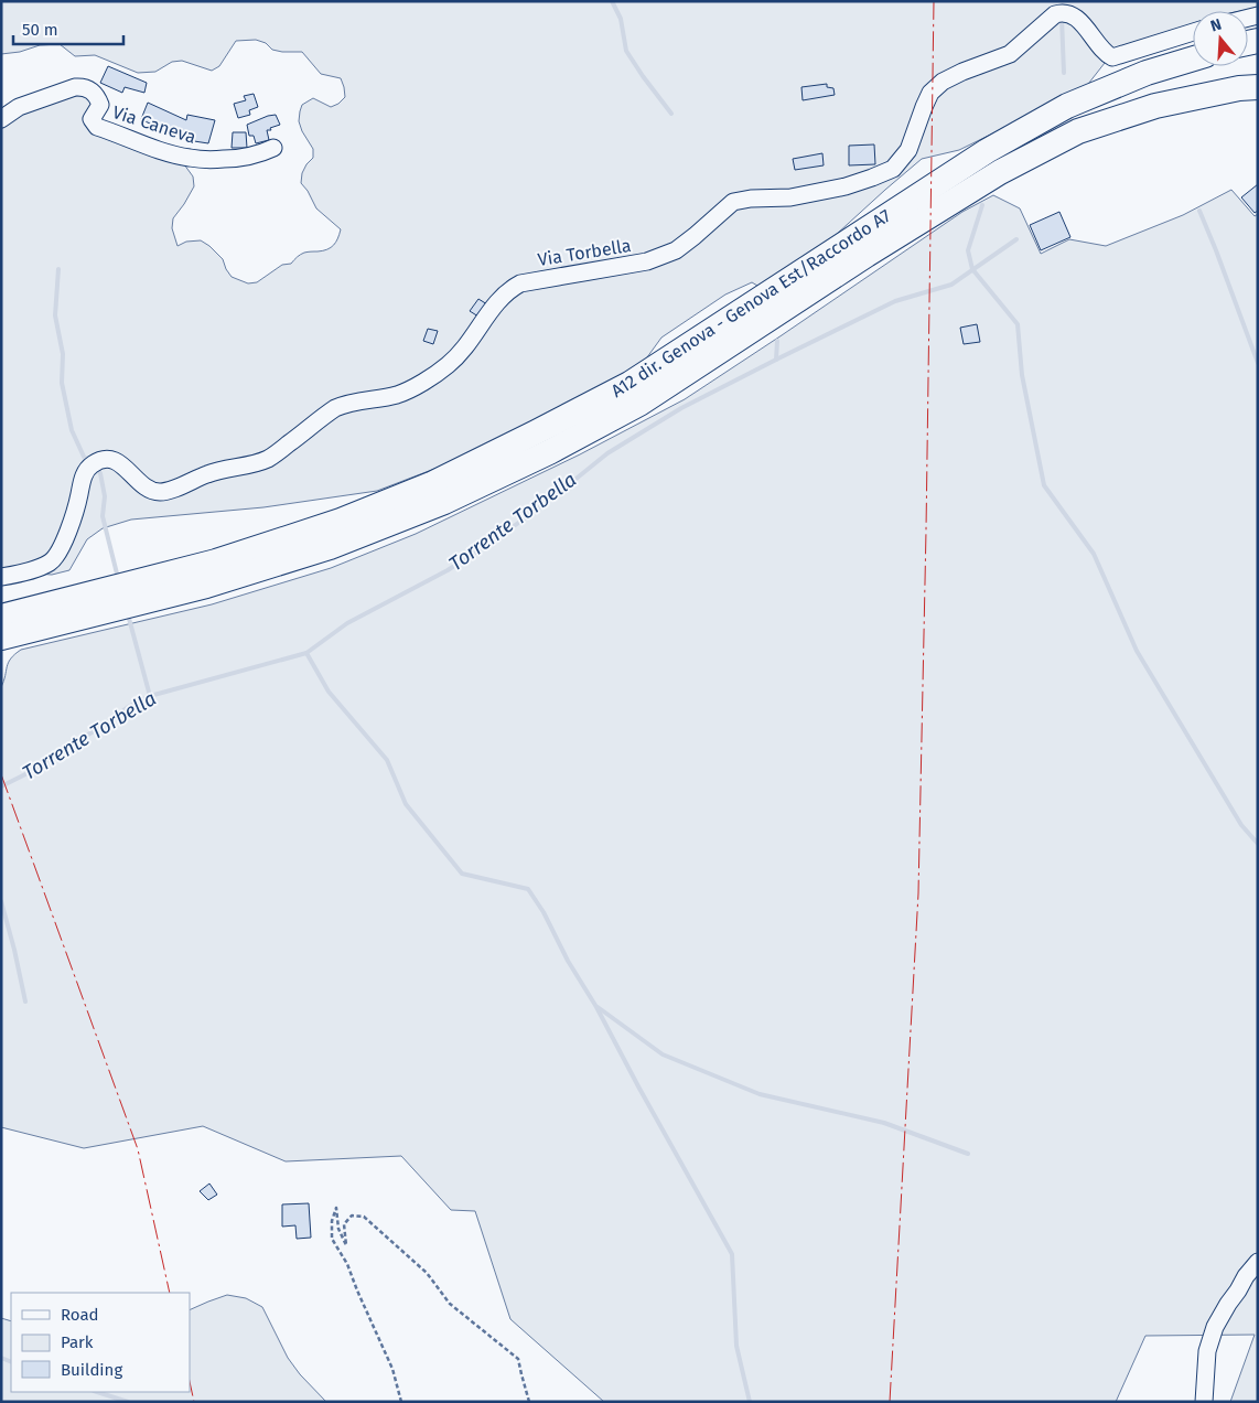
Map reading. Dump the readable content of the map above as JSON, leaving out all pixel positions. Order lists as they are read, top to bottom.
{
  "streets": {
    "highway": ["A12 dir. Genova - Genova Est/Raccordo A7"],
    "street": ["Via Caneva", "Via Torbella"]
  },
  "water": ["Torrente Torbella"],
  "legend": ["Road", "Park", "Building"],
  "scale_bar": "50 m",
  "north": "top"
}
